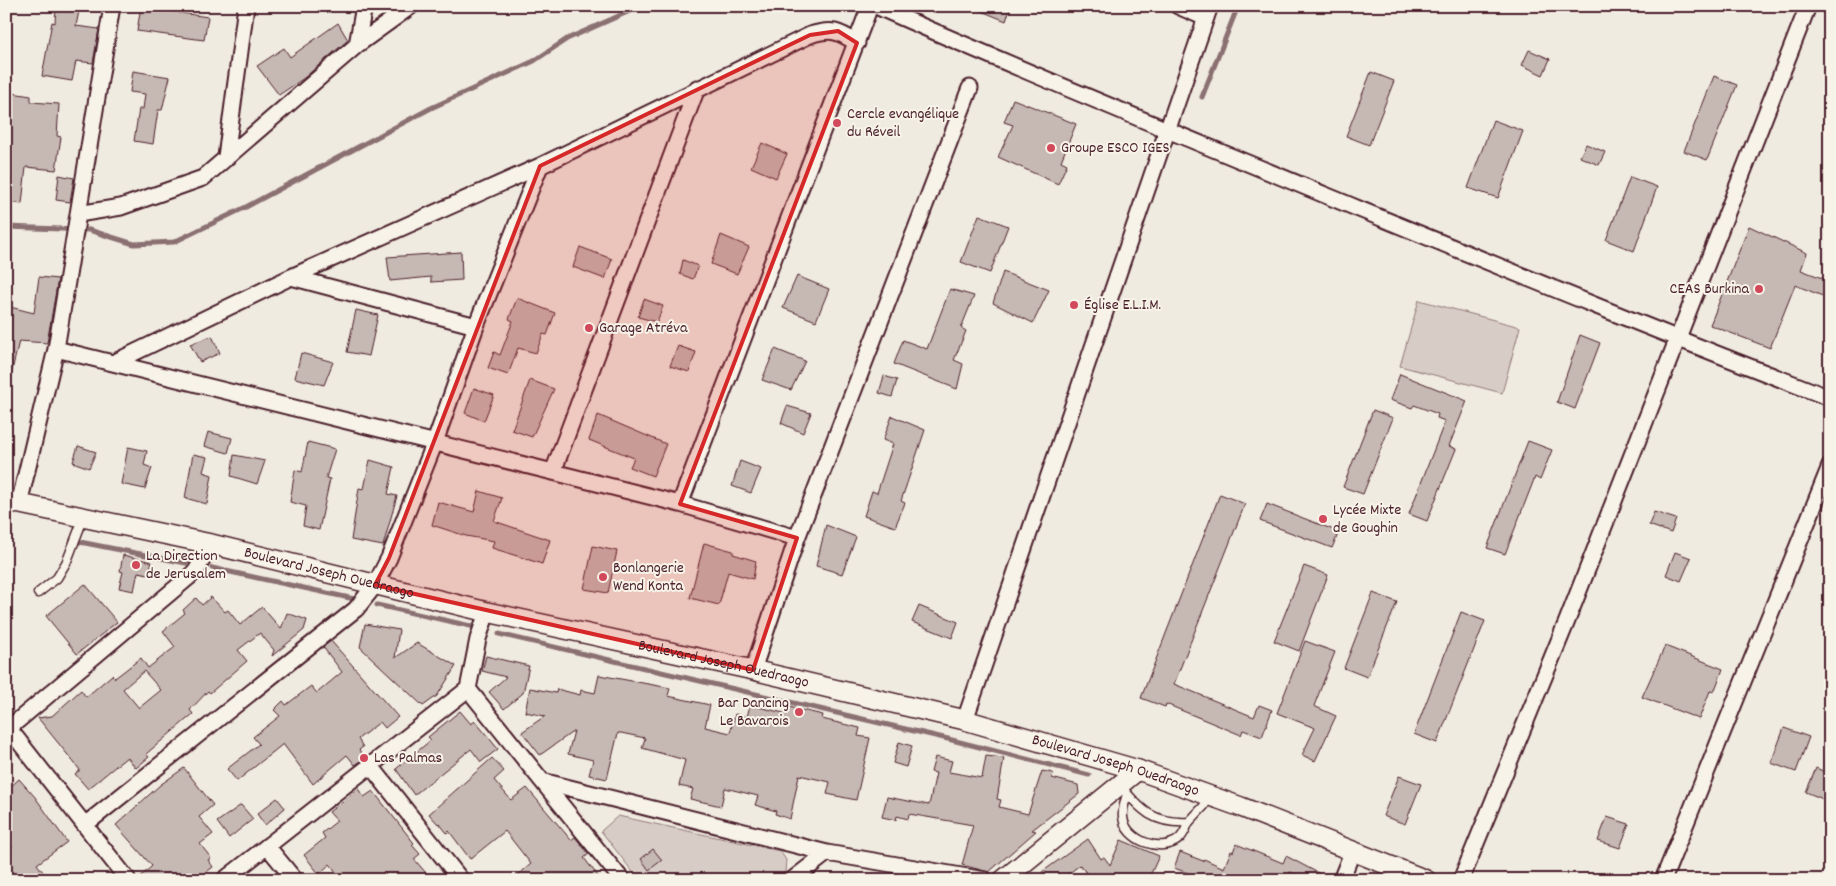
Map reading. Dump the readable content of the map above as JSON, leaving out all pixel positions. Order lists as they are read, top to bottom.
{
  "streets": {
    "street": ["Boulevard Joseph Ouedraogo"]
  },
  "places": [
    "Cercle evangélique du Réveil",
    "Groupe ESCO IGES",
    "CEAS Burkina",
    "Église E.L.I.M.",
    "Garage Atréva",
    "Lycée Mixte de Goughin",
    "La Direction de Jerusalem",
    "Bonlangerie Wend Konta",
    "Bar Dancing Le Bavarois",
    "Las Palmas"
  ]
}
